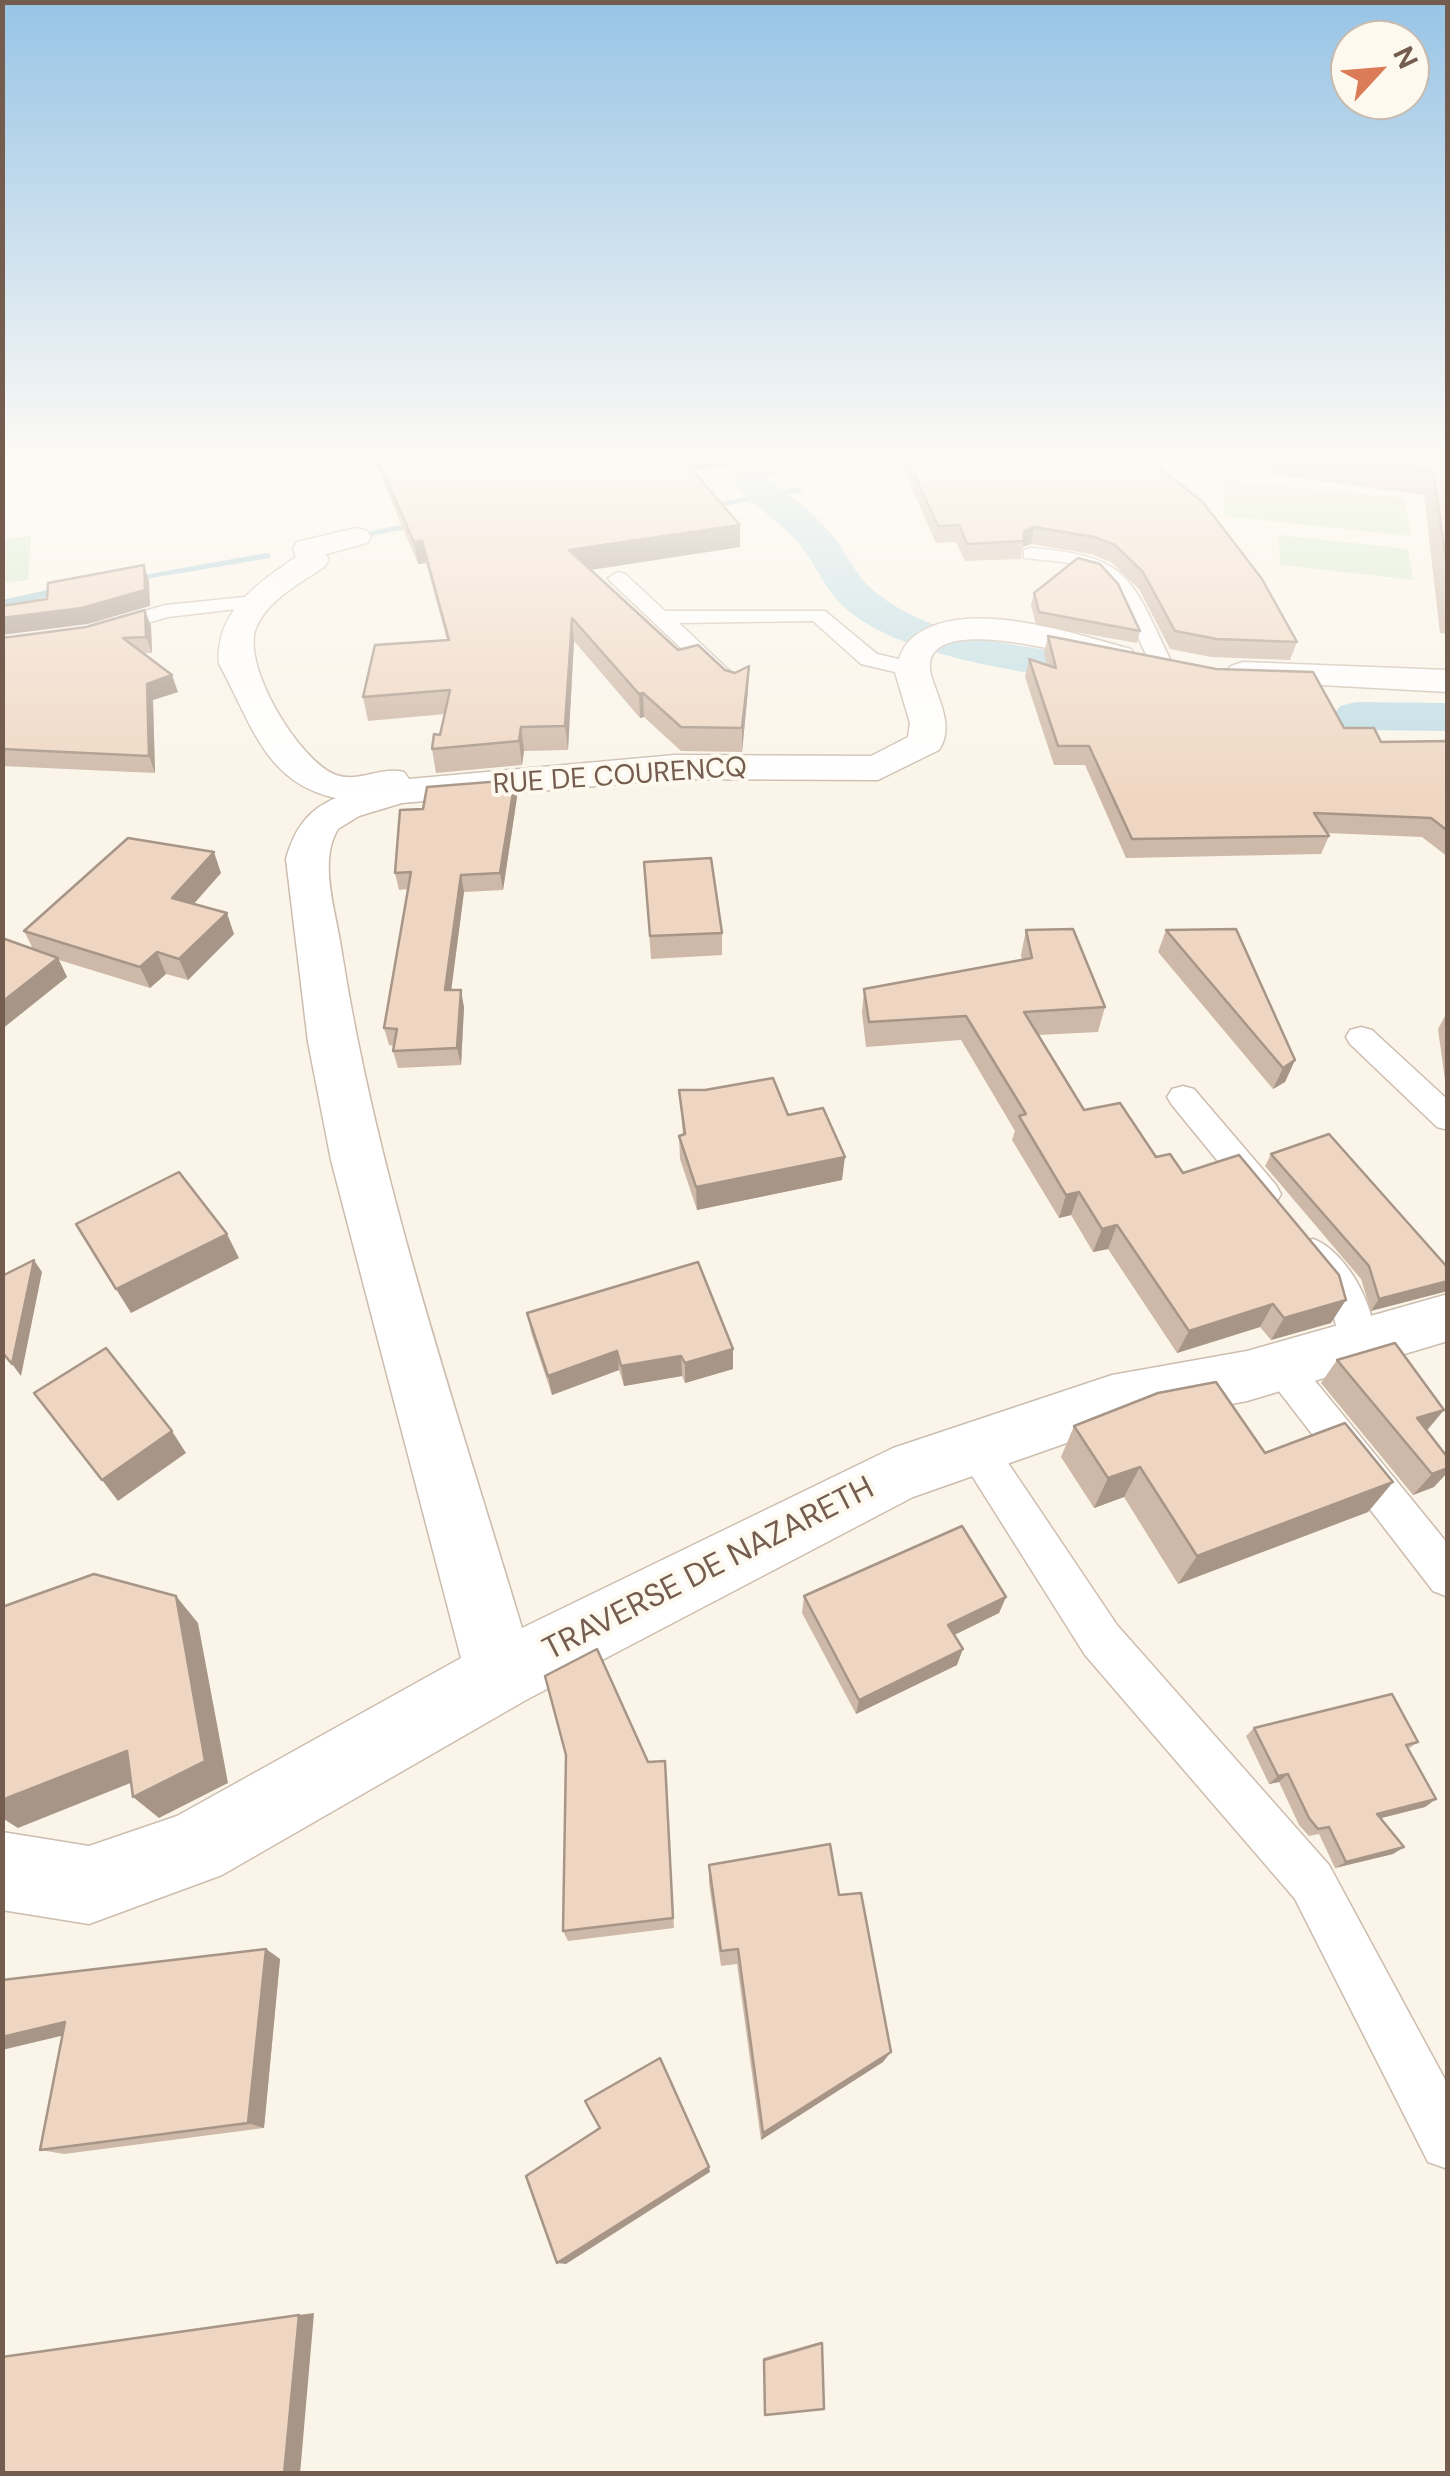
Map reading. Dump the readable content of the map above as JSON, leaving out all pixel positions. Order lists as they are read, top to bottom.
{
  "streets": {
    "street": ["RUE DE COURENCQ", "TRAVERSE DE NAZARETH"]
  },
  "crossings": [
    ["RUE DE COURENCQ", "TRAVERSE DE NAZARETH"]
  ],
  "north": "top right"
}
